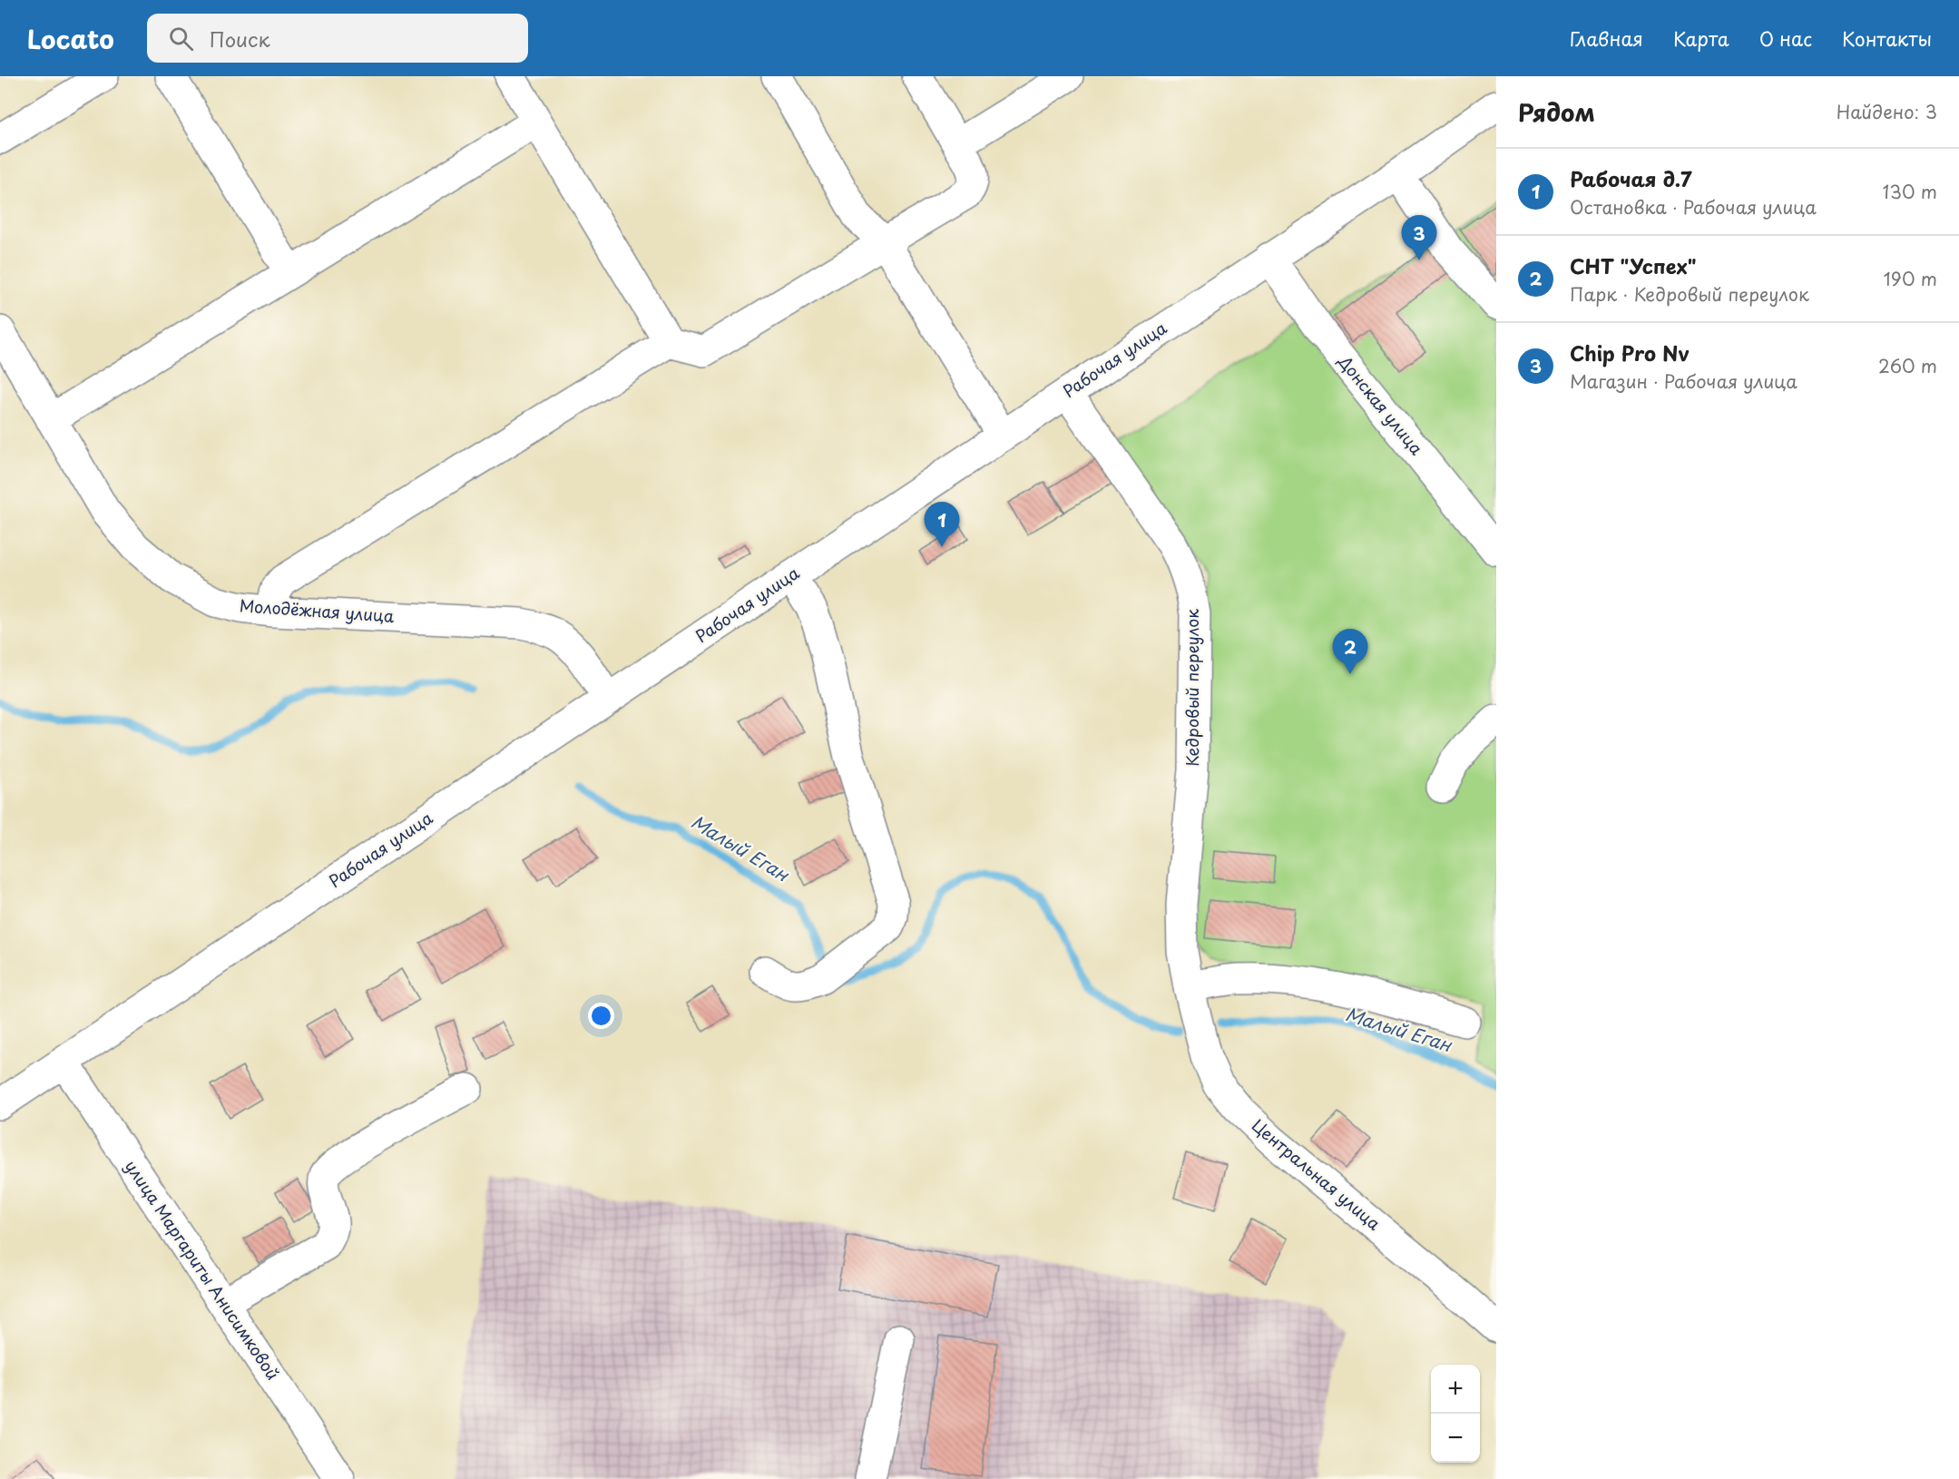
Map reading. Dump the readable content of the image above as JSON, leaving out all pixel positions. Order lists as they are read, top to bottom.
{
  "streets": {
    "street": [
      "Рабочая улица",
      "Донская улица",
      "Молодёжная улица",
      "Кедровый переулок",
      "Центральная улица",
      "улица Маргариты Анисимковой"
    ]
  },
  "crossings": [
    ["Рабочая улица", "Донская улица"],
    ["Рабочая улица", "Молодёжная улица"],
    ["Рабочая улица", "Кедровый переулок"],
    ["Рабочая улица", "улица Маргариты Анисимковой"],
    ["Кедровый переулок", "Центральная улица"]
  ],
  "water": ["Малый Еган"],
  "page": {
    "header": "Locato",
    "search": "Поиск",
    "nav": [
      "Главная",
      "Карта",
      "О нас",
      "Контакты"
    ],
    "heading": ["Рядом", "Найдено: 3"],
    "list": [
      {
        "mark": "1",
        "name": "Рабочая д.7",
        "note": "Остановка · Рабочая улица",
        "value": "130 m"
      },
      {
        "mark": "2",
        "name": "СНТ \"Успех\"",
        "note": "Парк · Кедровый переулок",
        "value": "190 m"
      },
      {
        "mark": "3",
        "name": "Chip Pro Nv",
        "note": "Магазин · Рабочая улица",
        "value": "260 m"
      }
    ],
    "pins": ["3", "1", "2"],
    "map_buttons": ["+", "−"]
  }
}
